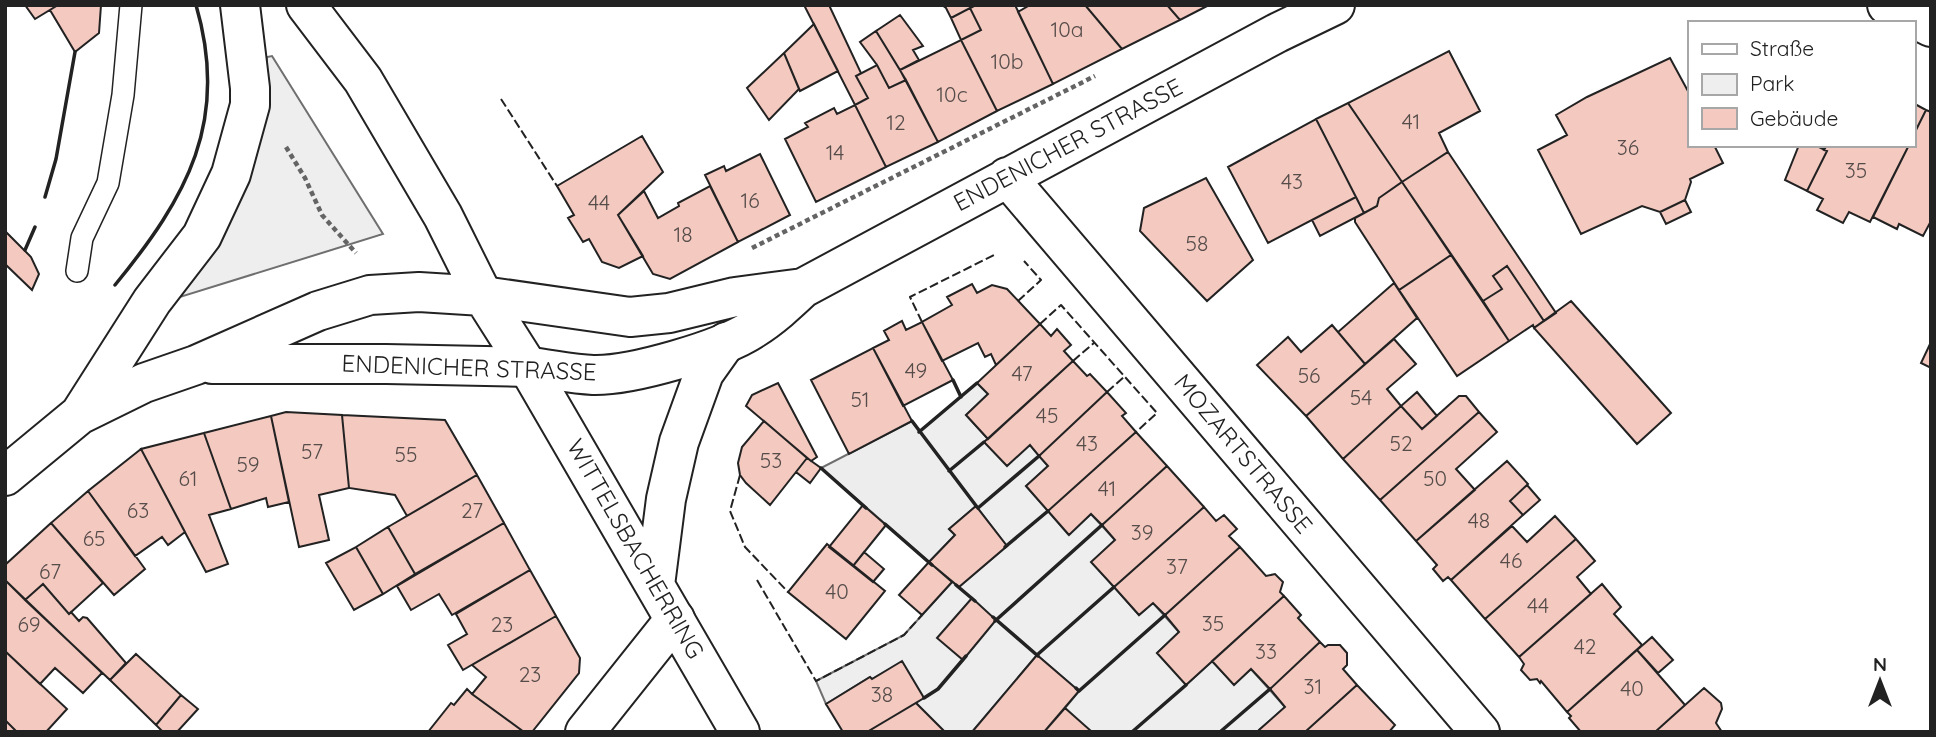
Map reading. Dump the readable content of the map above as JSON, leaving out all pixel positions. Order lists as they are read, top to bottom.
{
  "streets": {
    "street": ["ENDENICHER STRASSE", "MOZARTSTRASSE", "WITTELSBACHERRING"]
  },
  "crossings": [
    ["ENDENICHER STRASSE", "MOZARTSTRASSE"],
    ["ENDENICHER STRASSE", "WITTELSBACHERRING"]
  ],
  "house_numbers": [
    "10a",
    "10b",
    "10c",
    "41",
    "12",
    "36",
    "14",
    "35",
    "43",
    "16",
    "44",
    "18",
    "58",
    "49",
    "47",
    "56",
    "54",
    "51",
    "45",
    "43",
    "52",
    "57",
    "55",
    "53",
    "59",
    "61",
    "50",
    "41",
    "63",
    "27",
    "48",
    "39",
    "65",
    "46",
    "37",
    "67",
    "40",
    "44",
    "35",
    "69",
    "23",
    "42",
    "33",
    "23",
    "31",
    "40",
    "38"
  ],
  "legend": ["Straße", "Park", "Gebäude"],
  "north": "top"
}
